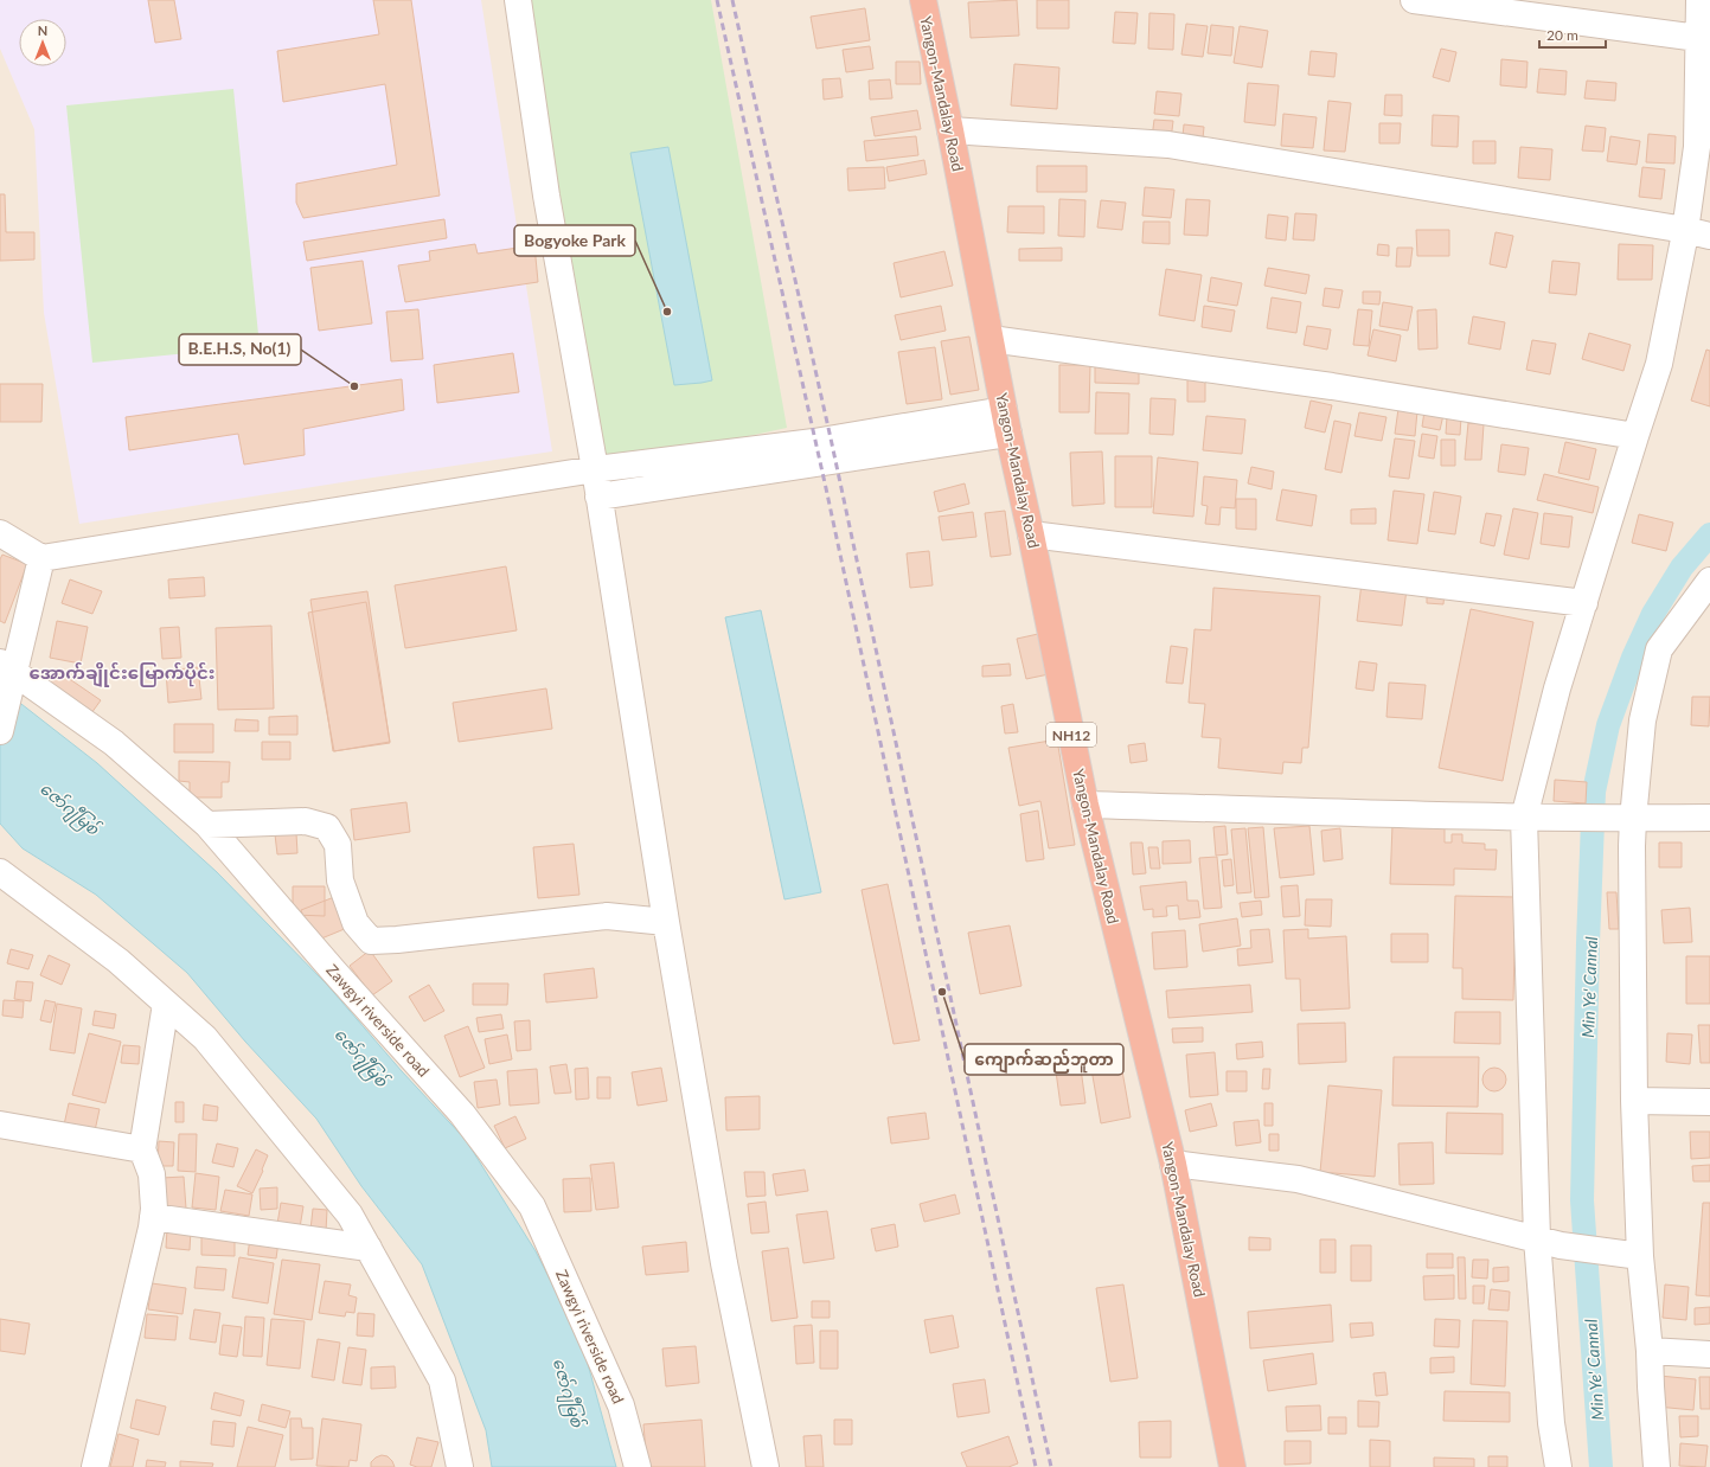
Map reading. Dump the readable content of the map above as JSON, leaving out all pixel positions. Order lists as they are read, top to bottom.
{
  "streets": {
    "highway": ["Yangon-Mandalay Road", "NH12"],
    "street": ["Zawgyi riverside road"]
  },
  "districts": ["အောက်ချိုင်းမြောက်ပိုင်း"],
  "water": ["ဇော်ဂျီမြစ်", "Min Ye' Cannal"],
  "places": ["Bogyoke Park", "B.E.H.S, No(1)", "ကျောက်ဆည်ဘူတာ"],
  "scale_bar": "20 m",
  "north": "top"
}
